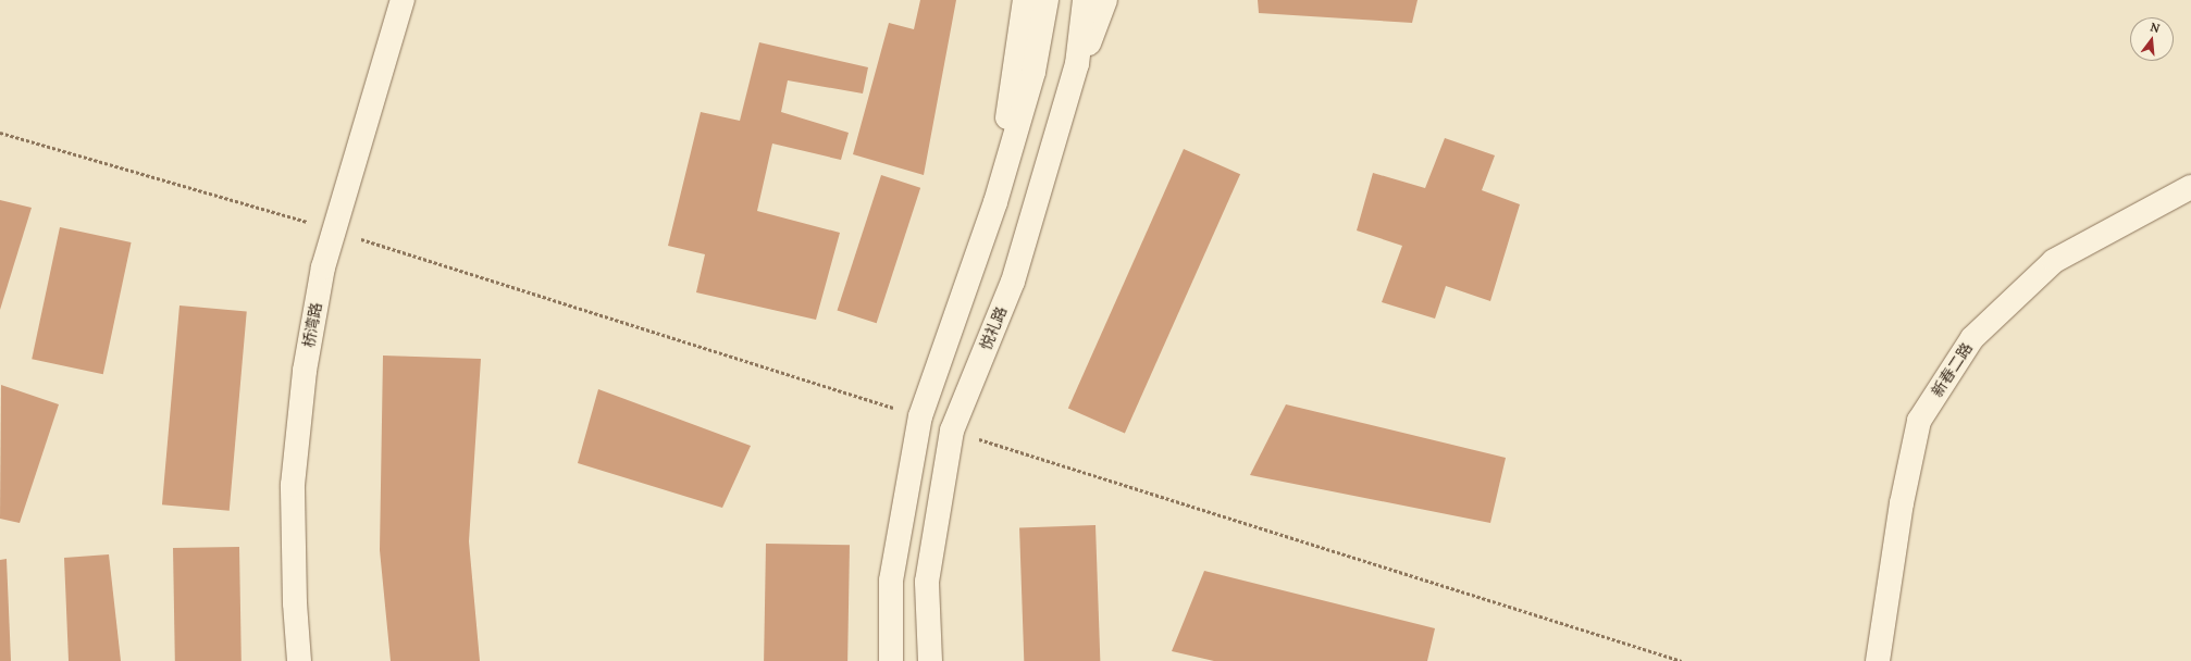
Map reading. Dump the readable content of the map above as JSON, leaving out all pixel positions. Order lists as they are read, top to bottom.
{
  "streets": {
    "main road": ["桥湾路", "悦礼路", "新春二路"]
  },
  "north": "top"
}
